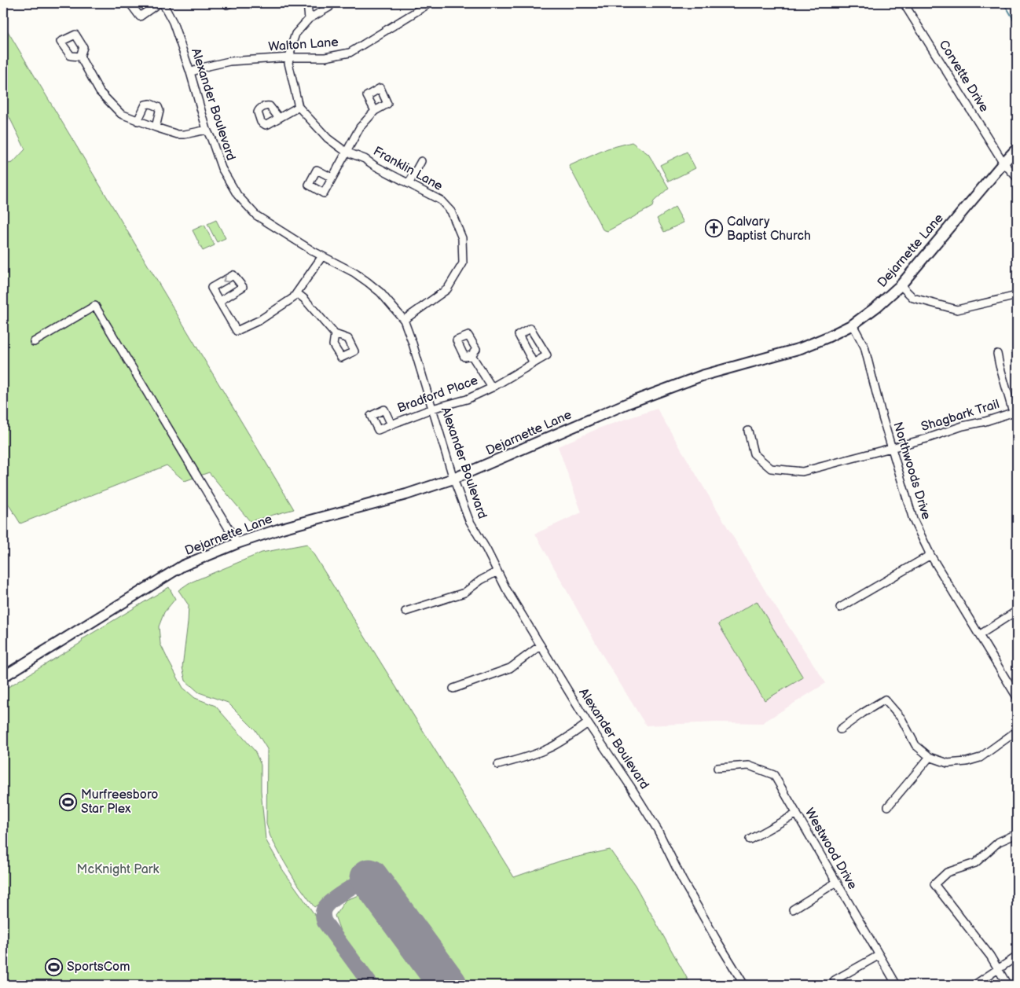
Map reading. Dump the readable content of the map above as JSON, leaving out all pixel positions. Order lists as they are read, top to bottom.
{
  "streets": {
    "main road": ["Dejarnette Lane"],
    "street": [
      "Walton Lane",
      "Corvette Drive",
      "Alexander Boulevard",
      "Franklin Lane",
      "Bradford Place",
      "Shagbark Trail",
      "Northwoods Drive",
      "Westwood Drive"
    ]
  },
  "crossings": [
    ["Walton Lane", "Alexander Boulevard"],
    ["Walton Lane", "Franklin Lane"],
    ["Corvette Drive", "Dejarnette Lane"],
    ["Alexander Boulevard", "Franklin Lane"],
    ["Alexander Boulevard", "Dejarnette Lane"],
    ["Alexander Boulevard", "Bradford Place"],
    ["Dejarnette Lane", "Northwoods Drive"],
    ["Shagbark Trail", "Northwoods Drive"]
  ],
  "parks": ["McKnight Park"],
  "places": {
    "church": ["Calvary Baptist Church"],
    "sports": ["Murfreesboro Star Plex", "SportsCom"]
  }
}
